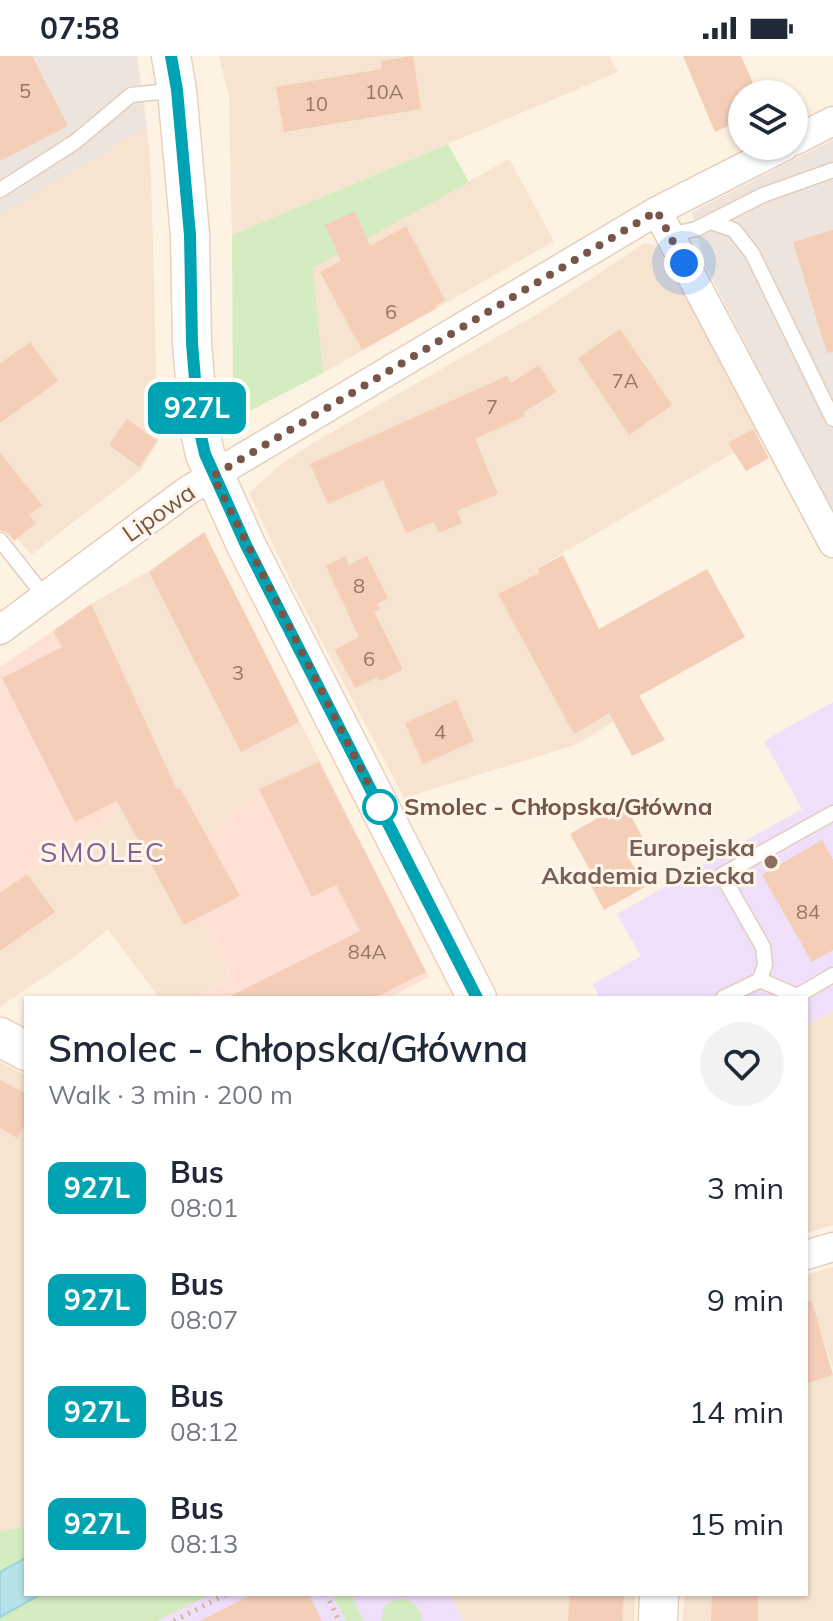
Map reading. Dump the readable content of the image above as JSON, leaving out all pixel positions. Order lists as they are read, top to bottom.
{
  "streets": {
    "street": ["Lipowa"]
  },
  "districts": ["SMOLEC"],
  "places": ["Smolec - Chłopska/Główna", "Europejska Akademia Dziecka"],
  "lines": ["bus line 927L"],
  "house_numbers": [
    "5",
    "10A",
    "10",
    "6",
    "7A",
    "7",
    "8",
    "6",
    "3",
    "4",
    "84",
    "84A"
  ],
  "page": {
    "status": "07:58",
    "on_map": "927L",
    "heading": ["Smolec - Chłopska/Główna", "Walk · 3 min · 200 m"],
    "list": [
      {
        "mark": "927L",
        "name": "Bus",
        "note": "08:01",
        "value": "3 min"
      },
      {
        "mark": "927L",
        "name": "Bus",
        "note": "08:07",
        "value": "9 min"
      },
      {
        "mark": "927L",
        "name": "Bus",
        "note": "08:12",
        "value": "14 min"
      },
      {
        "mark": "927L",
        "name": "Bus",
        "note": "08:13",
        "value": "15 min"
      }
    ]
  }
}
